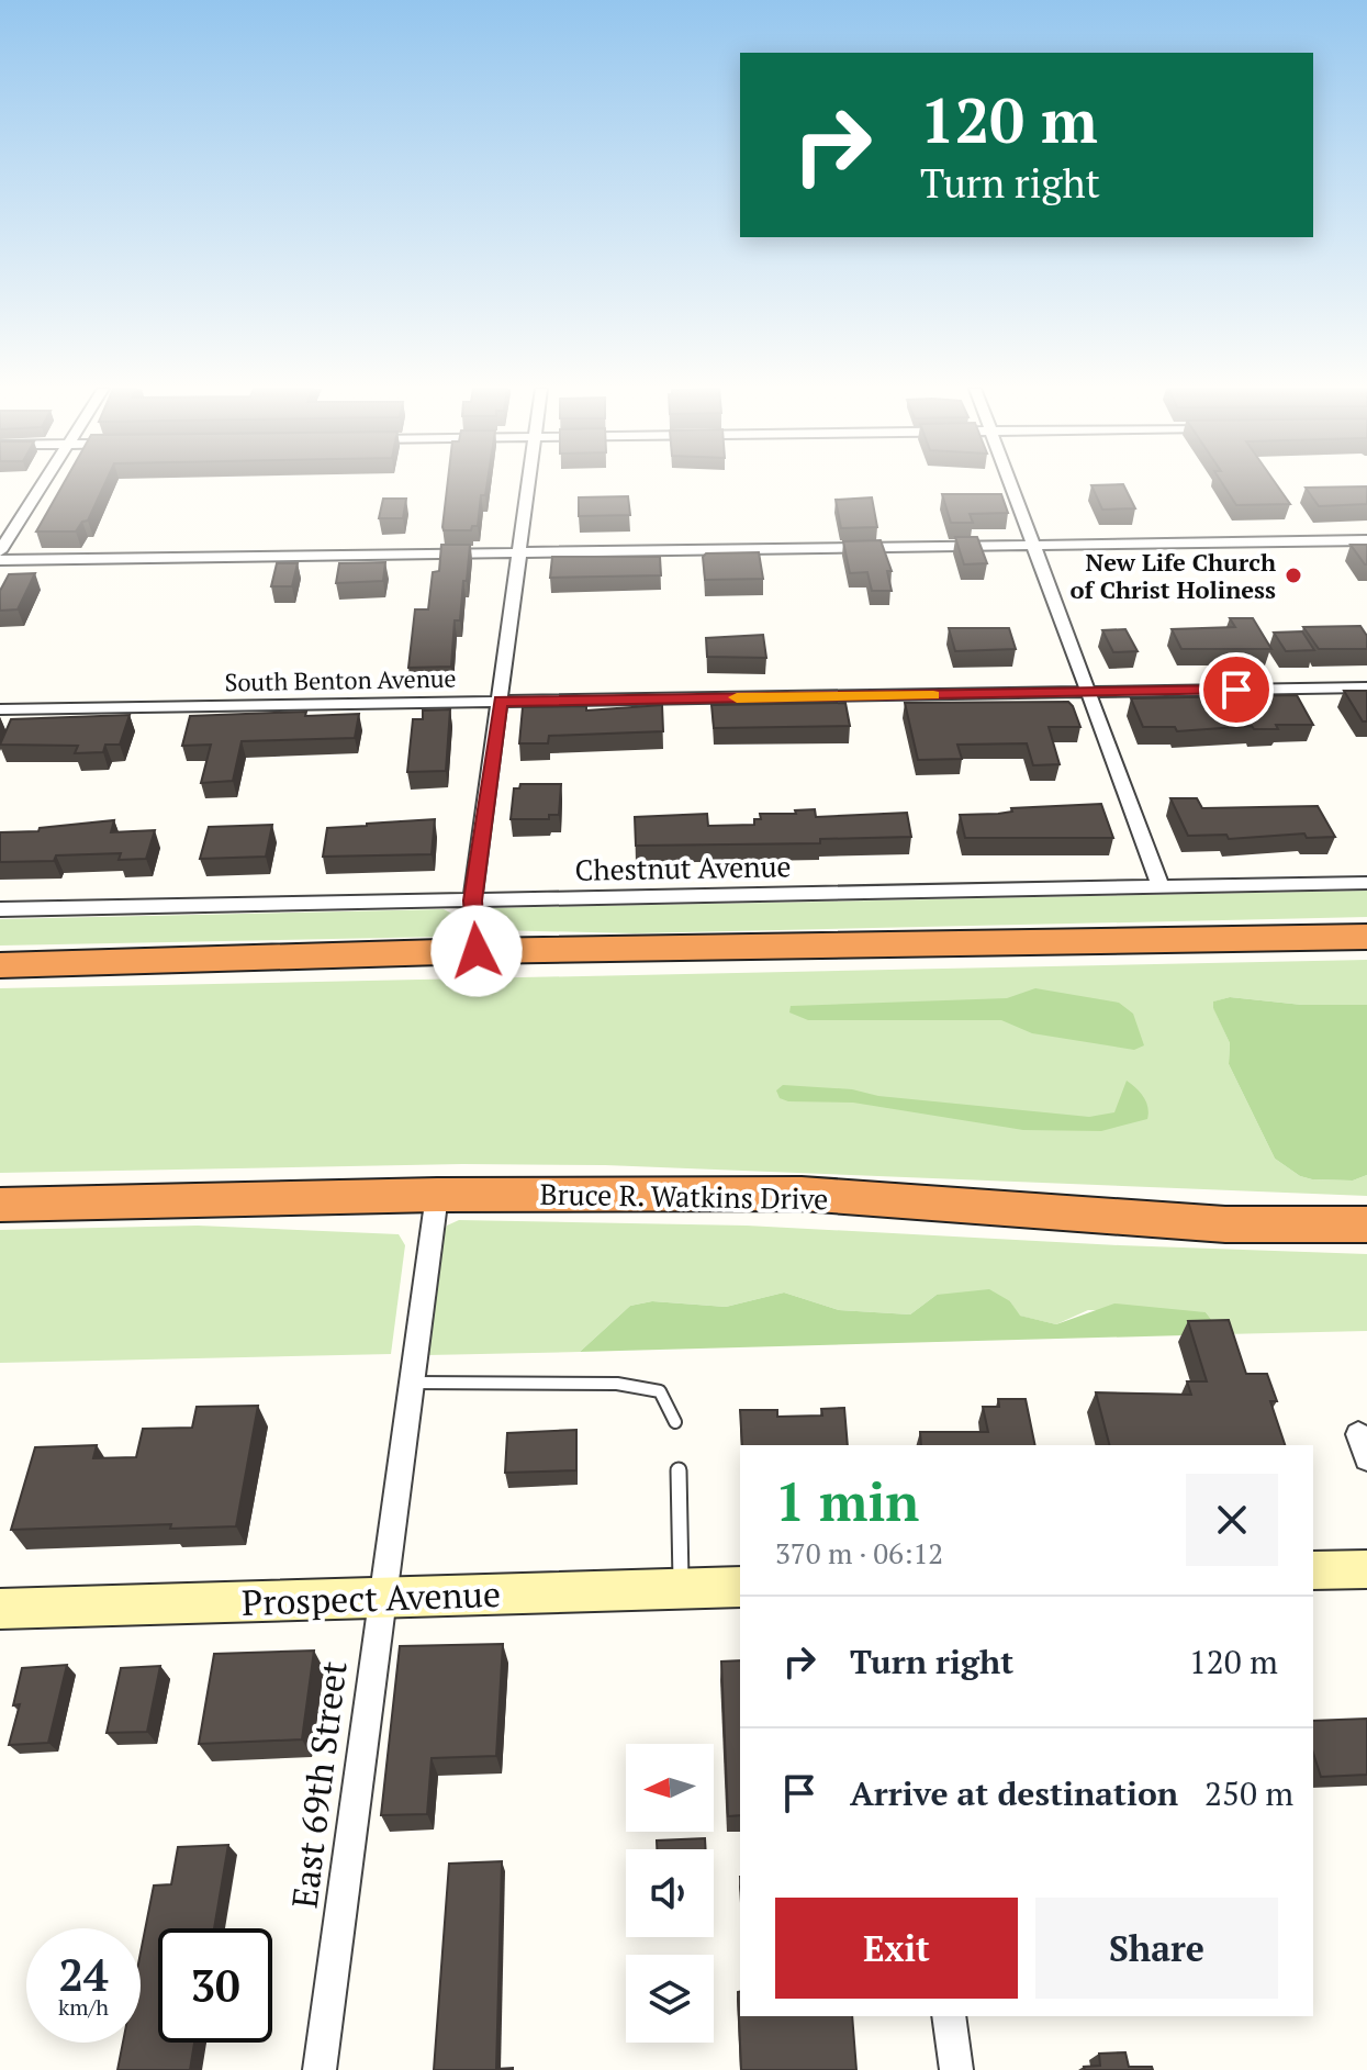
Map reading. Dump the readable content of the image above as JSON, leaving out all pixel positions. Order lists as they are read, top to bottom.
{
  "streets": {
    "highway": ["Bruce R. Watkins Drive"],
    "main road": ["Prospect Avenue"],
    "street": ["South Benton Avenue", "Chestnut Avenue", "East 69th Street"]
  },
  "crossings": [
    ["Bruce R. Watkins Drive", "East 69th Street"],
    ["Prospect Avenue", "East 69th Street"]
  ],
  "places": ["New Life Church of Christ Holiness"],
  "north": "left",
  "page": {
    "turn": ["120 m", "Turn right"],
    "heading": ["1 min", "370 m · 06:12"],
    "list": [
      {
        "name": "Turn right",
        "value": "120 m"
      },
      {
        "name": "Arrive at destination",
        "value": "250 m"
      }
    ],
    "buttons": ["Exit", "Share"],
    "speed": "24 km/h",
    "limit": "30"
  }
}
